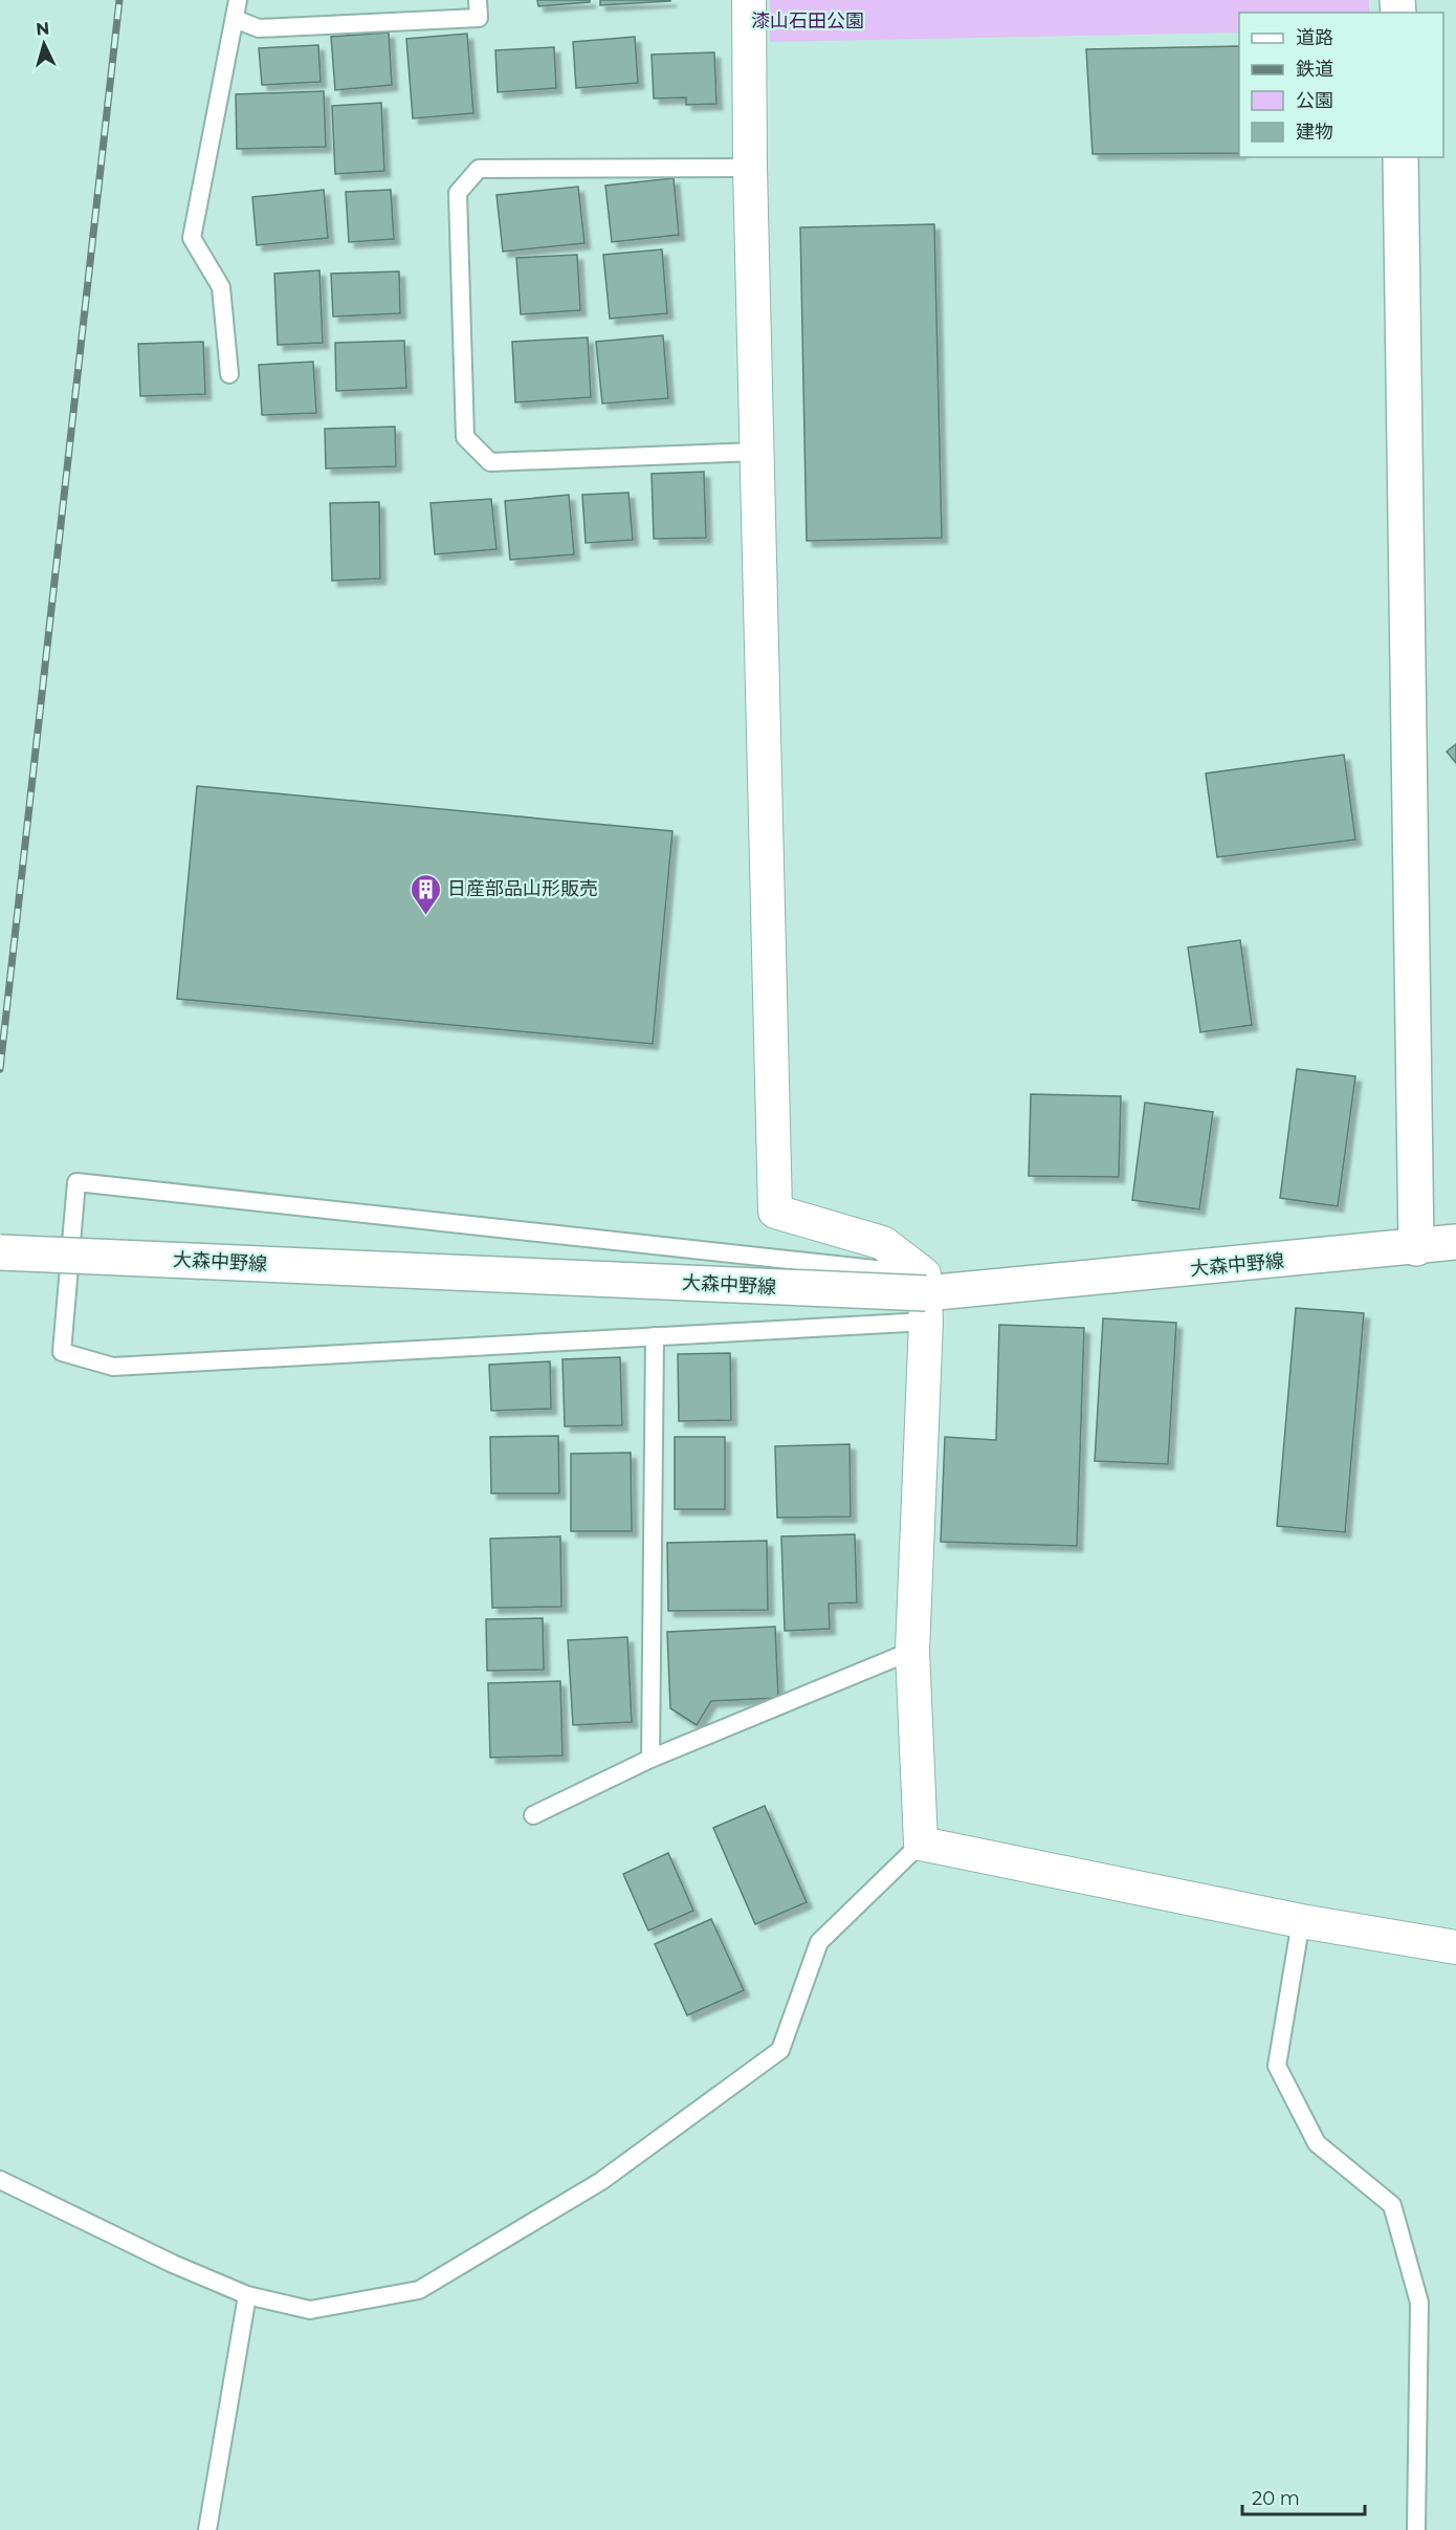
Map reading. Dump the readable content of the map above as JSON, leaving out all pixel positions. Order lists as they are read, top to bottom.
{
  "streets": {
    "main road": ["大森中野線"]
  },
  "parks": ["漆山石田公園"],
  "places": {
    "building": ["日産部品山形販売"]
  },
  "legend": [
    "道路",
    "鉄道",
    "公園",
    "建物"
  ],
  "scale_bar": "20 m",
  "north": "top"
}
